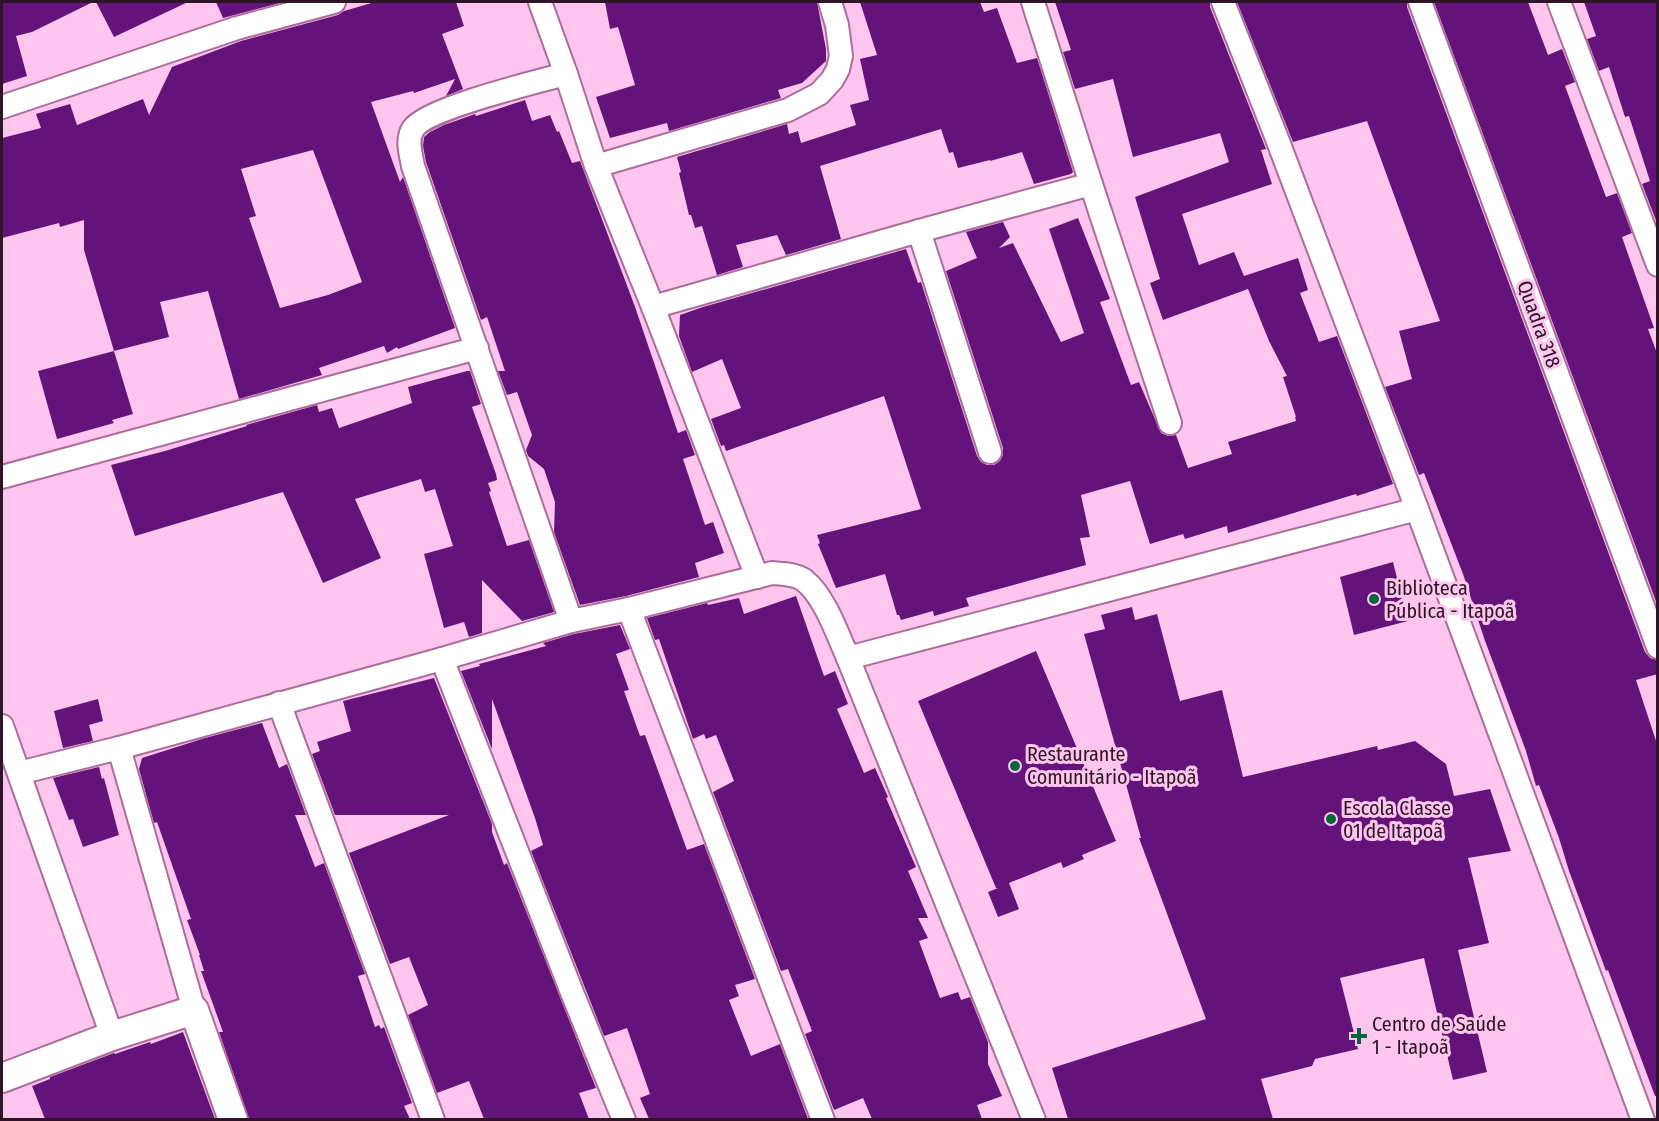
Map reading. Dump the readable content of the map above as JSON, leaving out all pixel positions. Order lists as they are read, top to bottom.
{
  "streets": {
    "street": ["Quadra 318"]
  },
  "places": {
    "other": ["Biblioteca Pública - Itapoã", "Restaurante Comunitário - Itapoã", "Escola Classe 01 de Itapoã"],
    "health": ["Centro de Saúde 1 - Itapoã"]
  }
}
